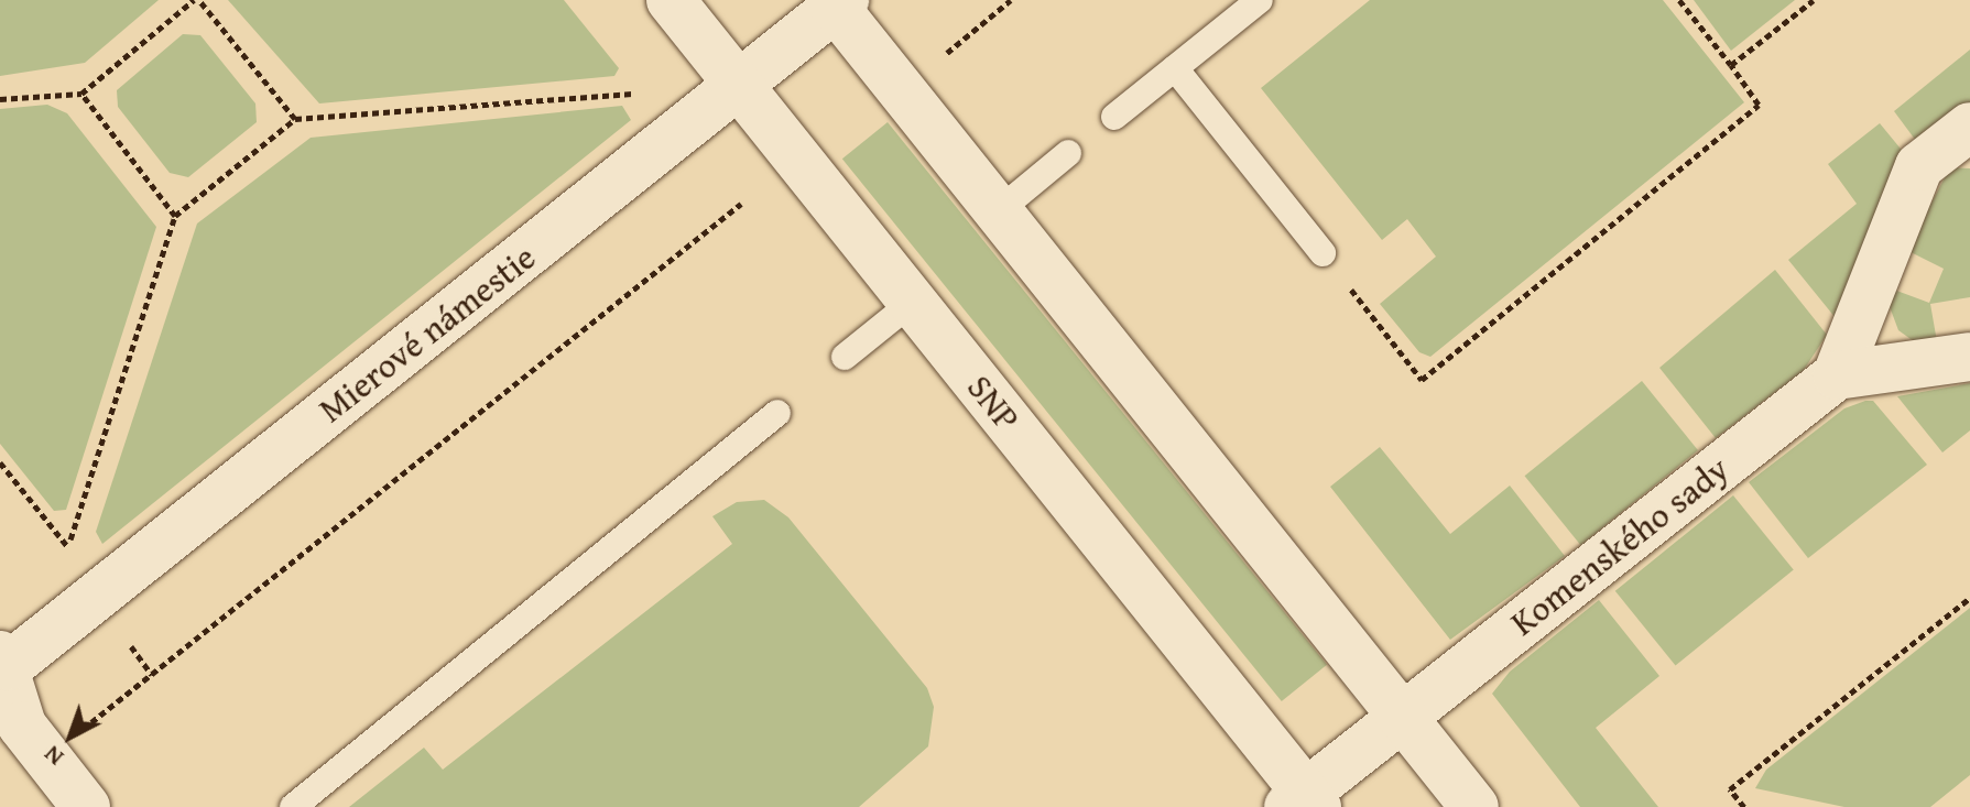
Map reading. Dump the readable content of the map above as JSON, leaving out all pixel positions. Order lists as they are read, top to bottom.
{
  "streets": {
    "street": ["Mierové námestie", "SNP", "Komenského sady"]
  },
  "crossings": [
    ["Mierové námestie", "SNP"],
    ["SNP", "Komenského sady"]
  ],
  "north": "bottom left"
}
